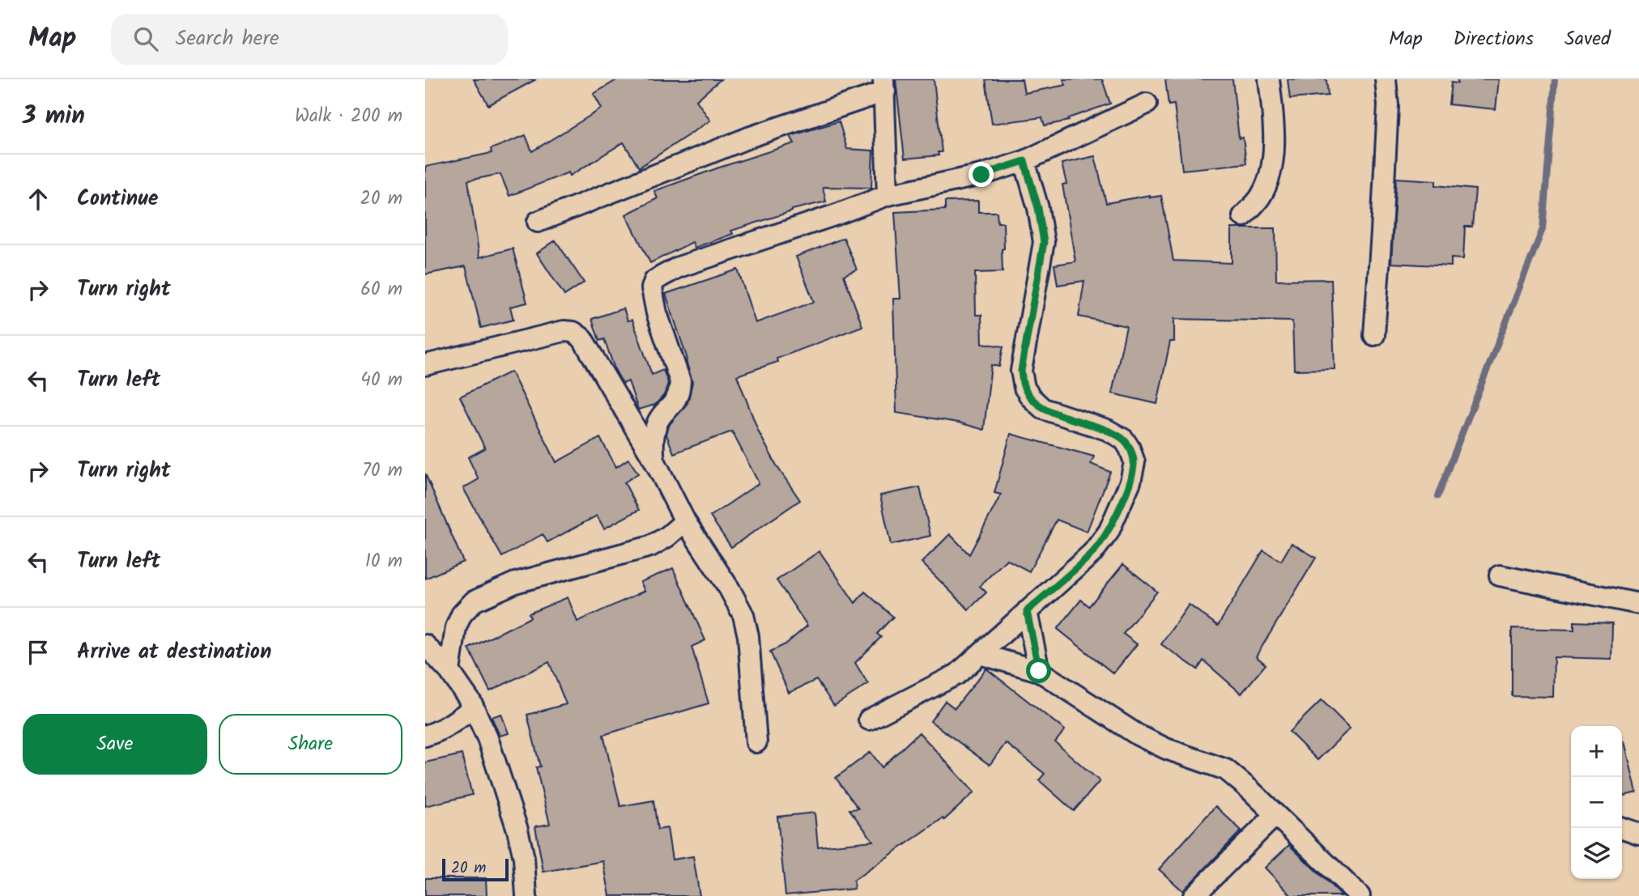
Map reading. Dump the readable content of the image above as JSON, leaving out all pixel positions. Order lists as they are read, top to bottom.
{
  "scale_bar": "20 m",
  "page": {
    "header": "Map",
    "search": "Search here",
    "nav": ["Map", "Directions", "Saved"],
    "heading": ["3 min", "Walk · 200 m"],
    "list": [
      ["Continue", "20 m"],
      ["Turn right", "60 m"],
      ["Turn left", "40 m"],
      ["Turn right", "70 m"],
      ["Turn left", "10 m"],
      "Arrive at destination"
    ],
    "buttons": ["Save", "Share"],
    "map_buttons": ["+", "−"],
    "scale": "20 m"
  }
}
